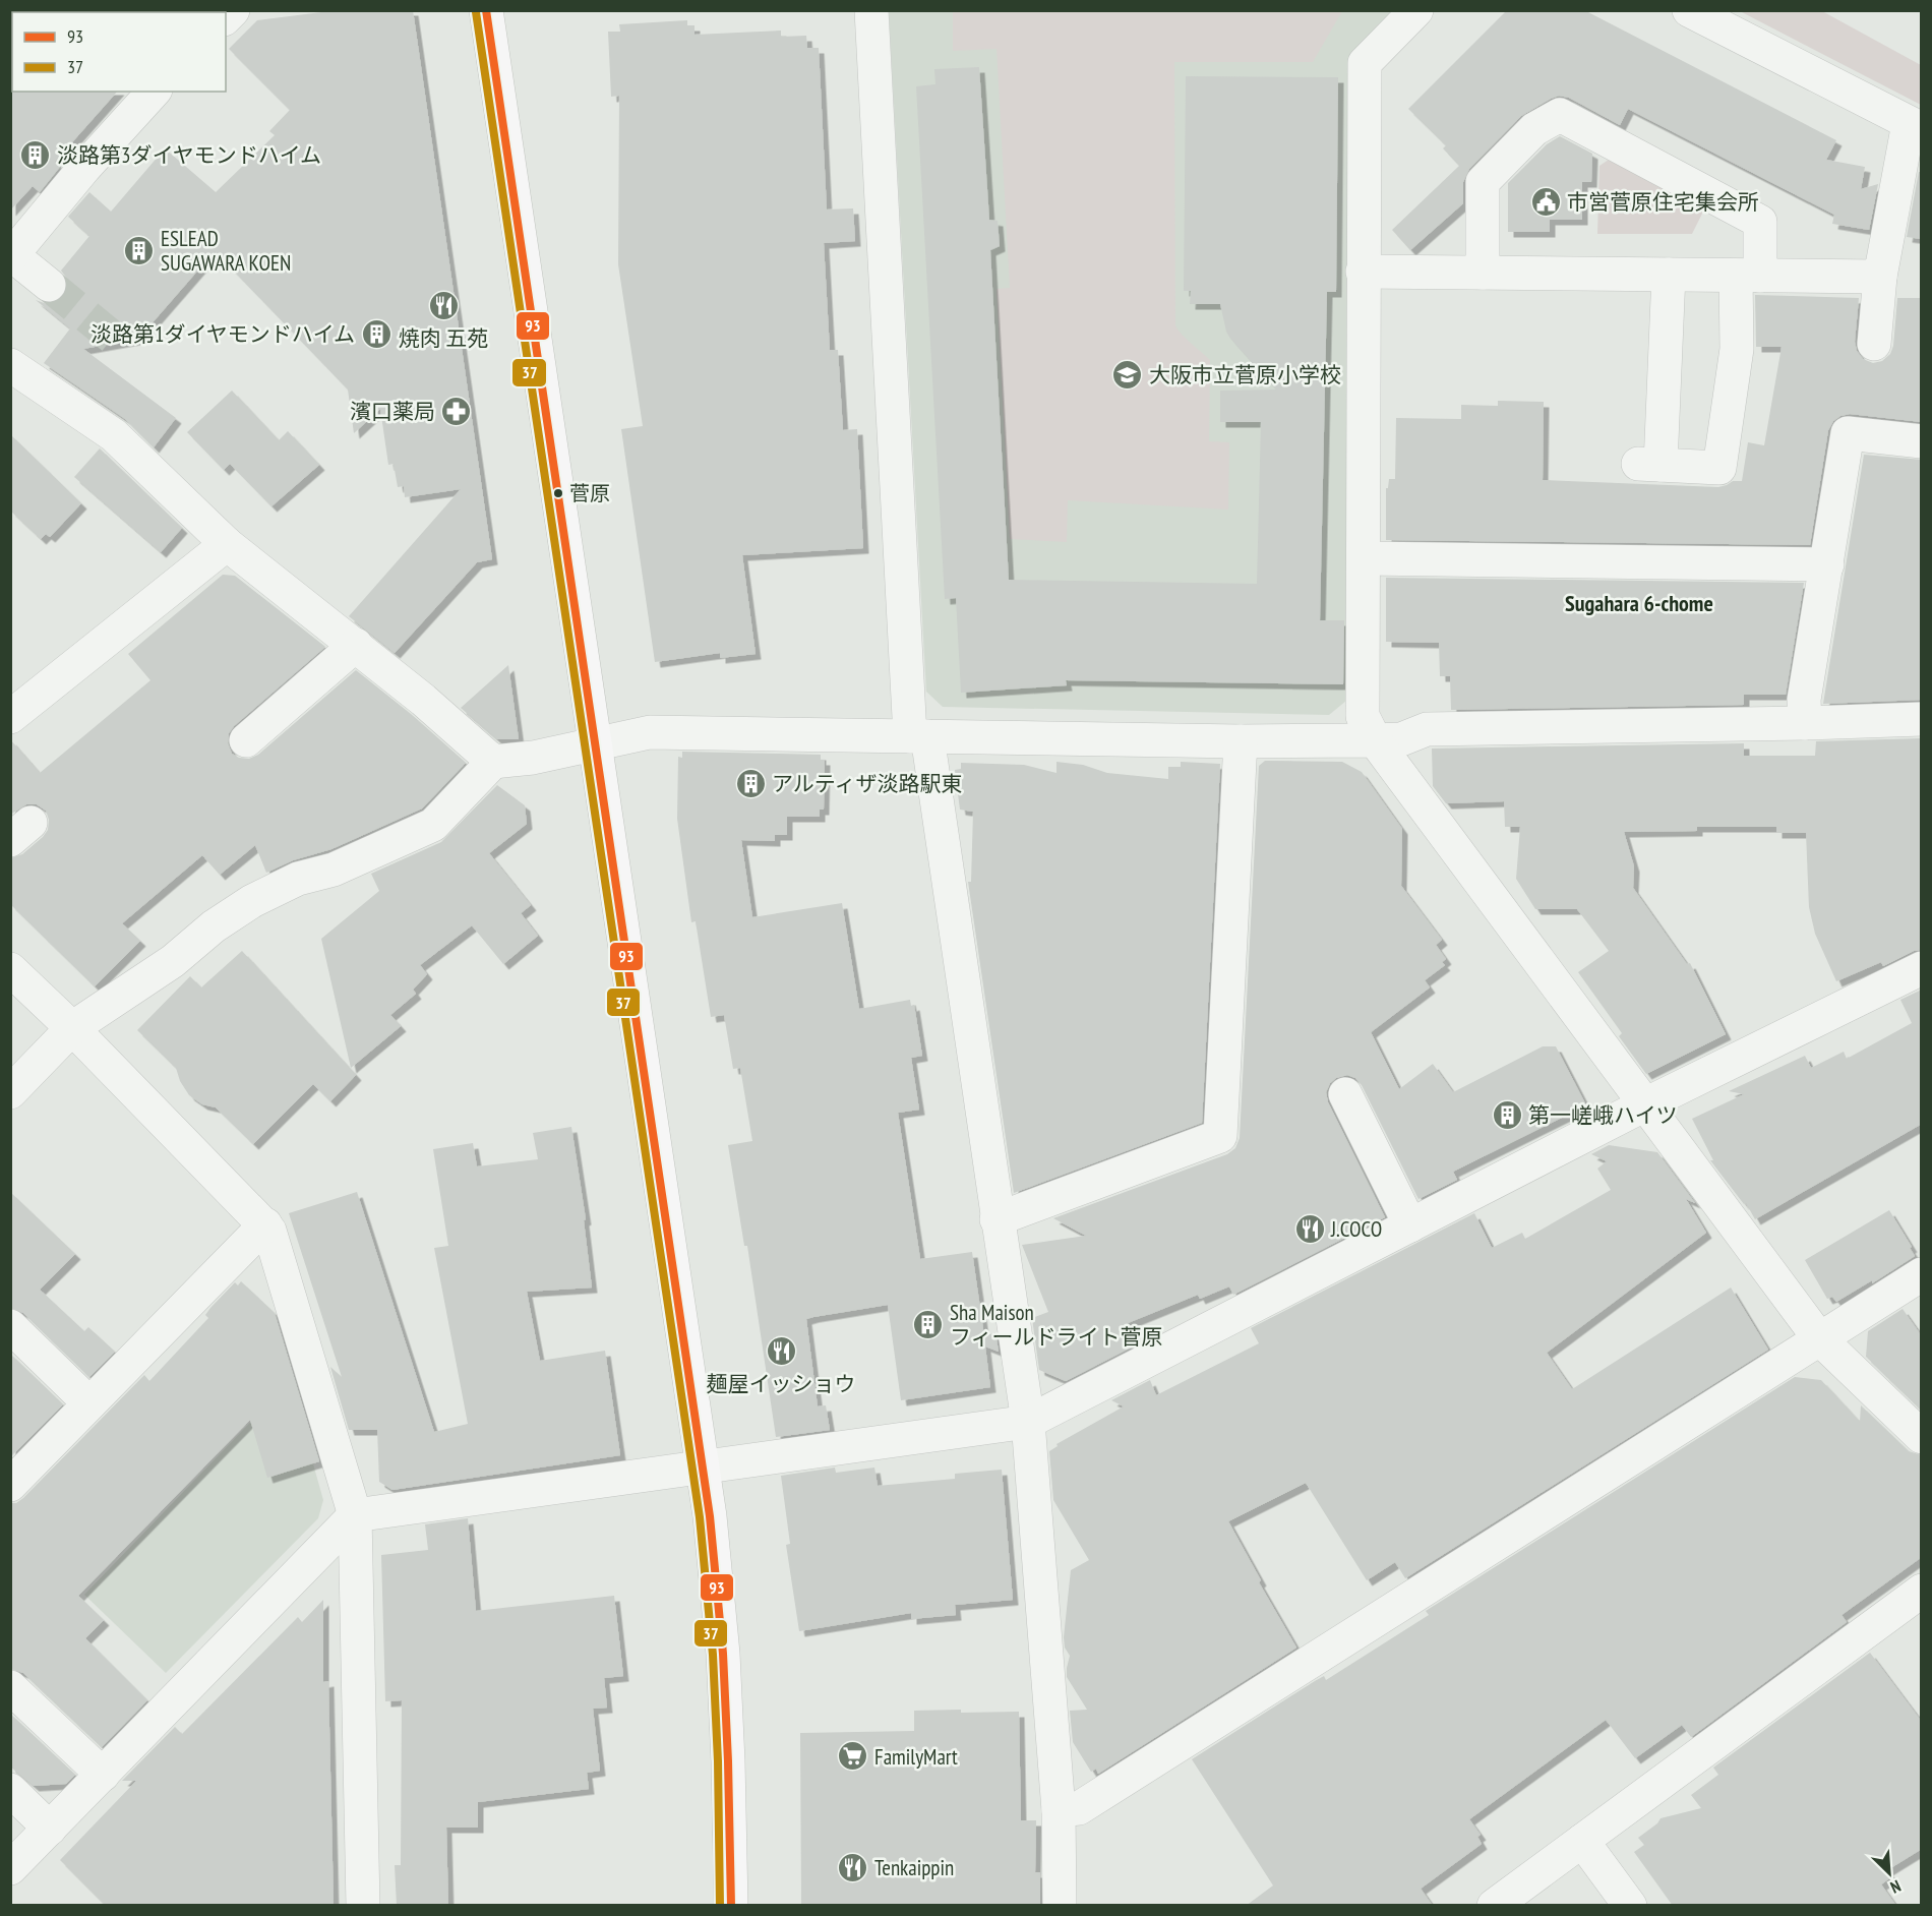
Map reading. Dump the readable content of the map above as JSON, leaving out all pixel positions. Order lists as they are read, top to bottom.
{
  "districts": ["Sugahara 6-chome"],
  "places": {
    "building": [
      "淡路第3ダイヤモンドハイム",
      "ESLEAD SUGAWARA KOEN",
      "淡路第1ダイヤモンドハイム",
      "アルティザ淡路駅東",
      "第一嵯峨ハイツ",
      "Sha Maison フィールドライト菅原"
    ],
    "public building": ["市営菅原住宅集会所"],
    "restaurant": [
      "焼肉 五苑",
      "J.COCO",
      "麺屋イッショウ",
      "Tenkaippin"
    ],
    "school or university": ["大阪市立菅原小学校"],
    "pharmacy": ["濱口薬局"],
    "other": ["菅原"],
    "supermarket": ["FamilyMart"]
  },
  "lines": ["transit line 93", "transit line 37"],
  "legend": ["93", "37"],
  "north": "bottom right"
}
